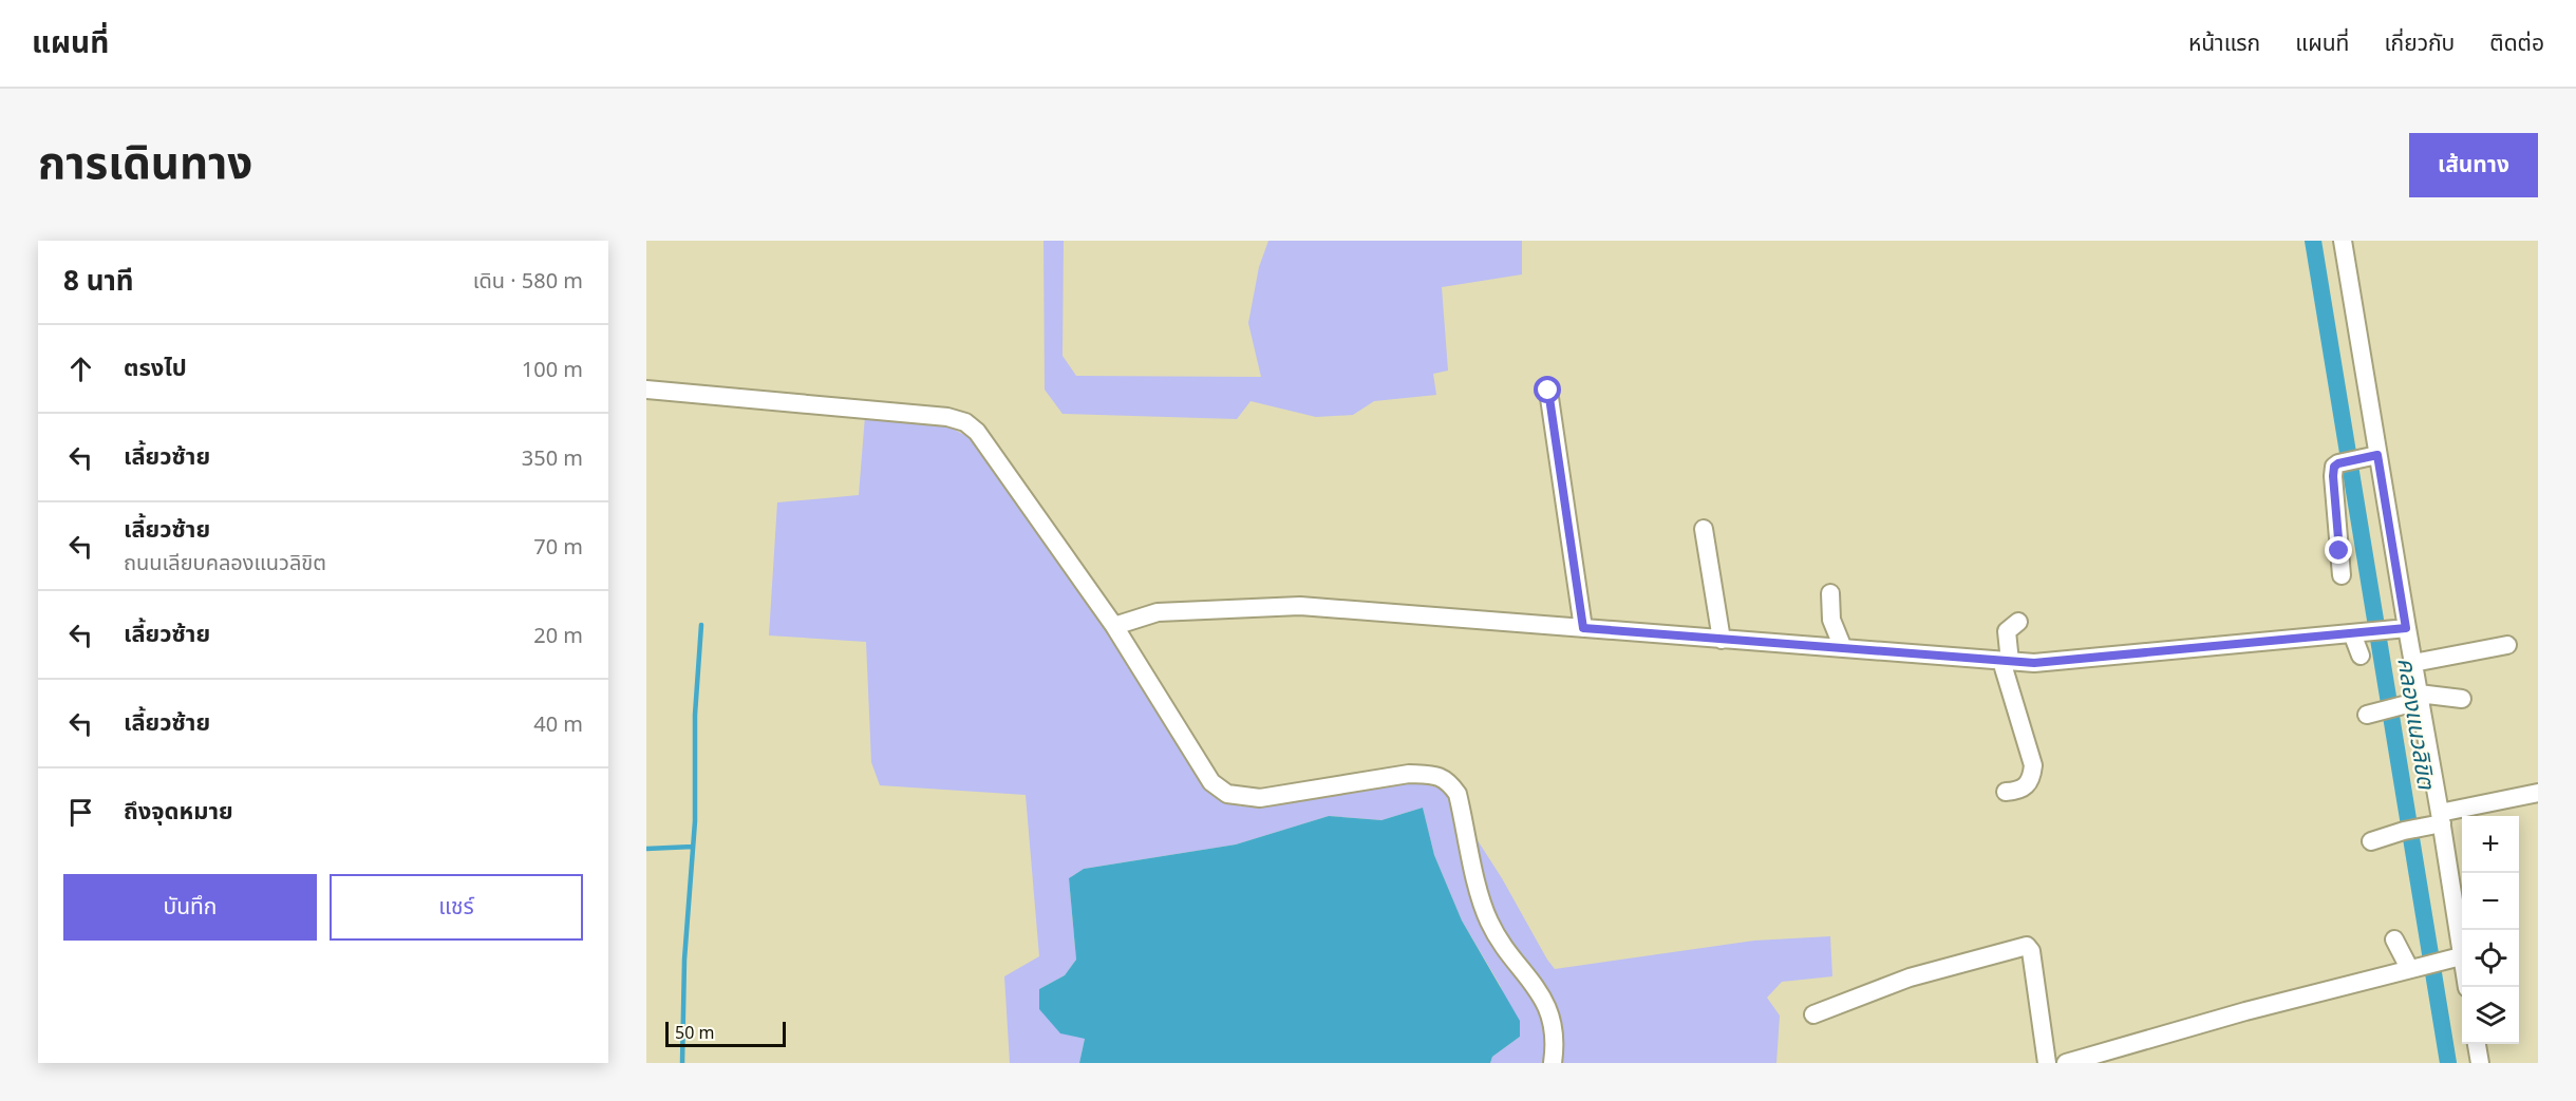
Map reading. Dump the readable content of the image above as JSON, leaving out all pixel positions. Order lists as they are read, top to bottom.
{
  "water": ["คลองแนวลิขิต"],
  "scale_bar": "50 m",
  "page": {
    "header": "แผนที่",
    "nav": [
      "หน้าแรก",
      "แผนที่",
      "เกี่ยวกับ",
      "ติดต่อ"
    ],
    "title": "การเดินทาง",
    "buttons": [
      "เส้นทาง",
      ["บันทึก", "แชร์"]
    ],
    "heading": ["8 นาที", "เดิน · 580 m"],
    "list": [
      ["ตรงไป", "100 m"],
      ["เลี้ยวซ้าย", "350 m"],
      ["เลี้ยวซ้าย", "ถนนเลียบคลองแนวลิขิต", "70 m"],
      ["เลี้ยวซ้าย", "20 m"],
      ["เลี้ยวซ้าย", "40 m"],
      "ถึงจุดหมาย"
    ],
    "map_buttons": ["+", "−"],
    "scale": "50 m"
  }
}
